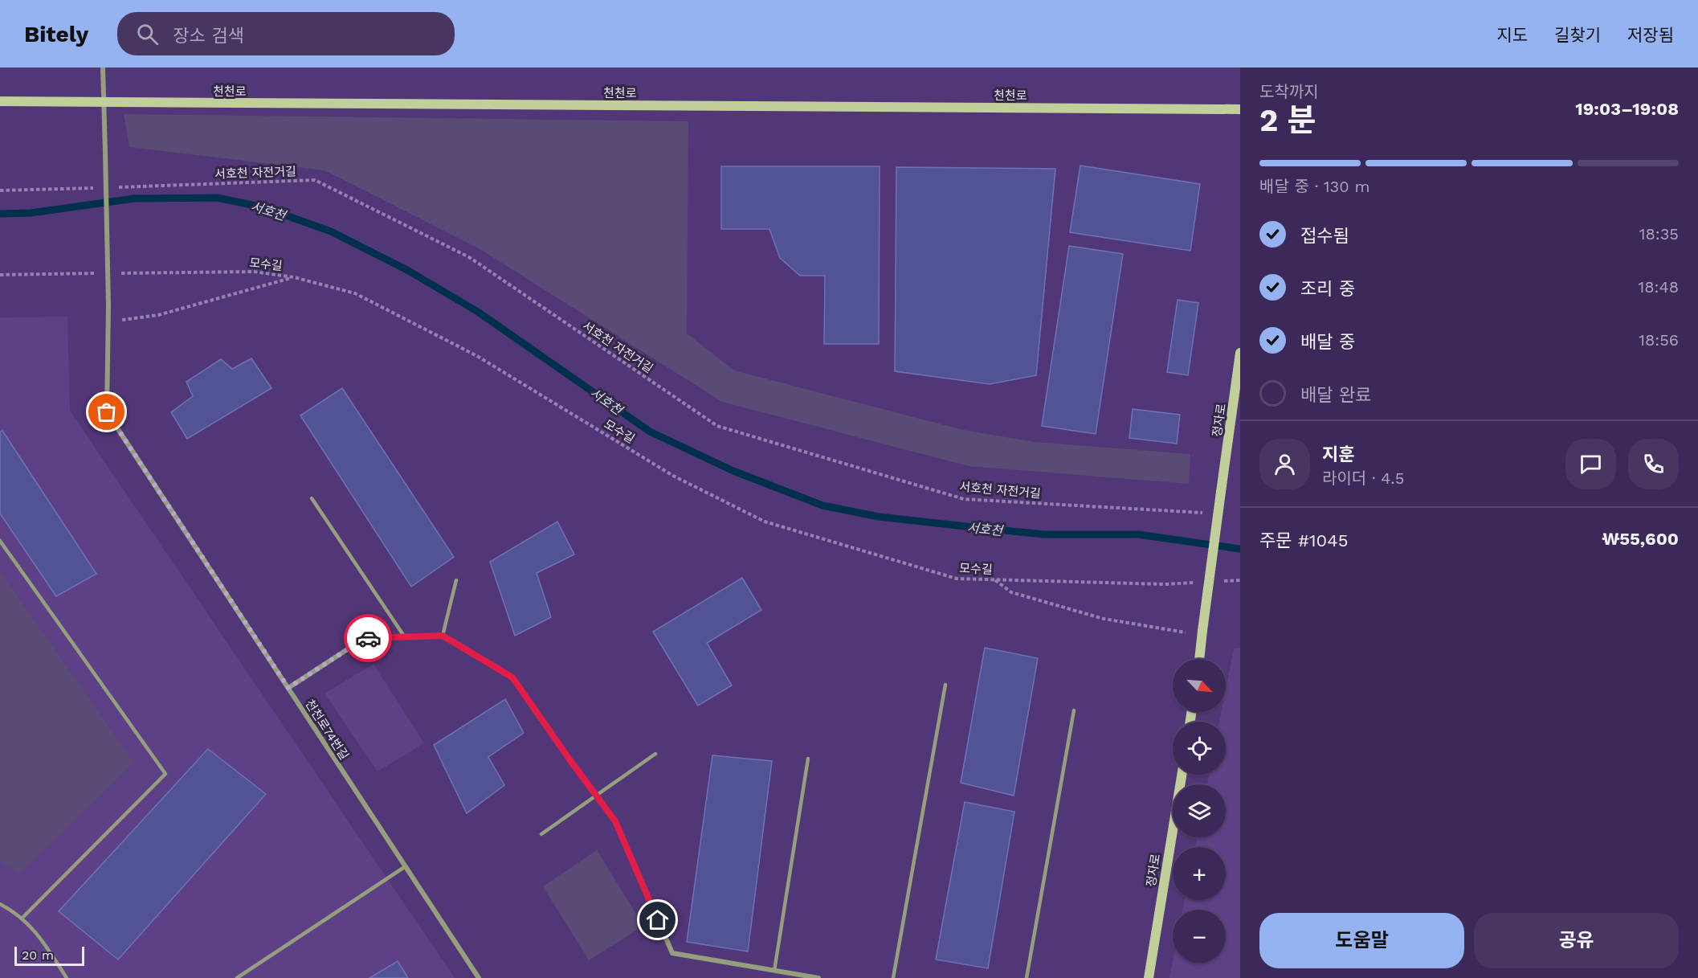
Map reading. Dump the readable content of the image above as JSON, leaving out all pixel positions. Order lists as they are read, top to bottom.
{
  "streets": {
    "street": ["천천로", "정자로", "천천로74번길"],
    "path": ["서호천 자전거길", "모수길"]
  },
  "crossings": [
    ["천천로", "천천로74번길"]
  ],
  "water": ["서호천"],
  "scale_bar": "20 m",
  "north": "bottom right",
  "page": {
    "header": "Bitely",
    "search": "장소 검색",
    "nav": ["지도", "길찾기", "저장됨"],
    "heading": ["2 분", "도착까지", "19:03–19:08"],
    "panel": [
      "지훈",
      "라이더 · 4.5",
      "주문 #1045",
      "₩55,600"
    ],
    "bar": "배달 중 · 130 m",
    "list": [
      ["접수됨", "18:35"],
      ["조리 중", "18:48"],
      ["배달 중", "18:56"],
      "배달 완료"
    ],
    "map_buttons": ["+", "−"],
    "buttons": ["도움말", "공유"],
    "scale": "20 m"
  }
}
